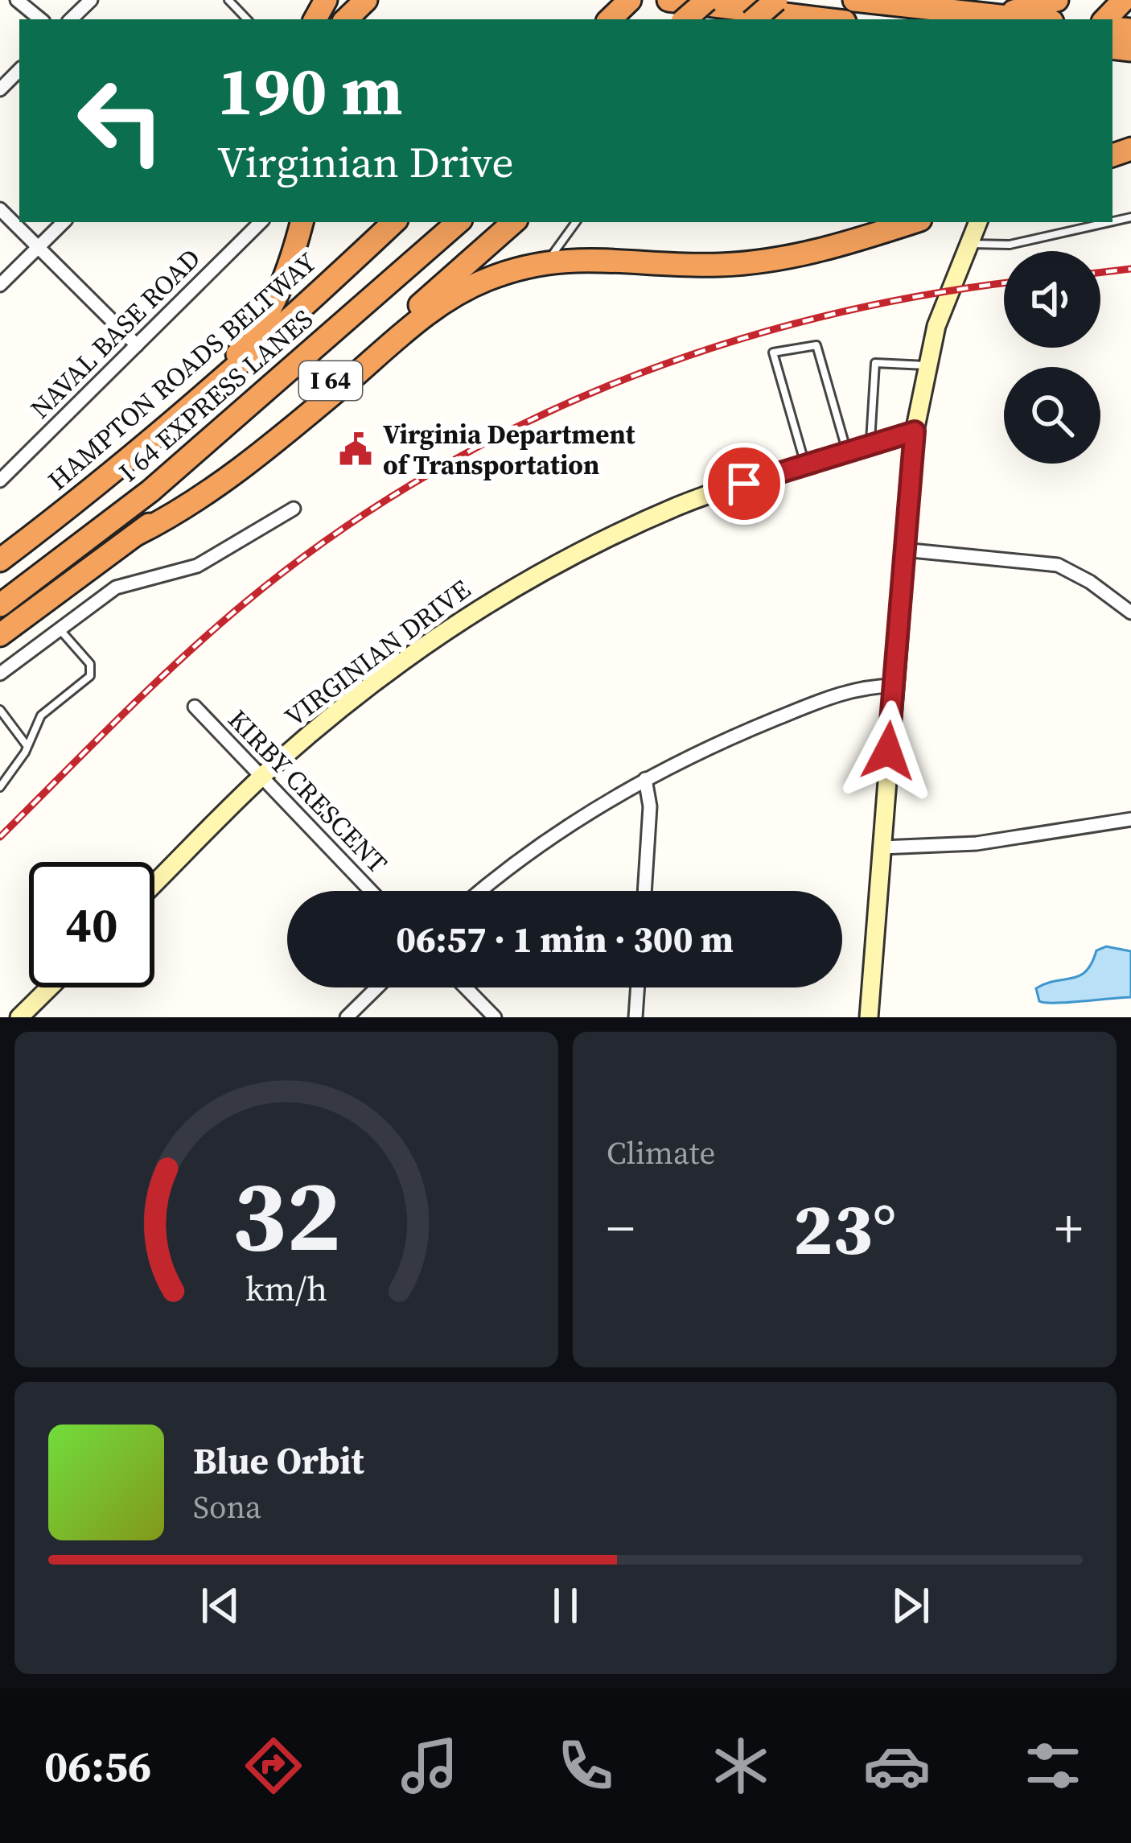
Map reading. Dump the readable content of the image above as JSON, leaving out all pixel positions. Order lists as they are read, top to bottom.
{
  "streets": {
    "highway": ["HAMPTON ROADS BELTWAY", "I 64", "I 64 EXPRESS LANES"],
    "street": ["NAVAL BASE ROAD", "VIRGINIAN DRIVE", "KIRBY CRESCENT"]
  },
  "crossings": [
    ["VIRGINIAN DRIVE", "KIRBY CRESCENT"]
  ],
  "places": {
    "public building": ["Virginia Department of Transportation"]
  },
  "page": {
    "turn": ["190 m", "Virginian Drive"],
    "limit": "40",
    "trip": "06:57 · 1 min · 300 m",
    "tile": "Climate",
    "heat": ["−", "23°", "+"],
    "song": ["Blue Orbit", "Sona"],
    "tabs": "06:56",
    "gauge": ["32", "km/h"]
  }
}
